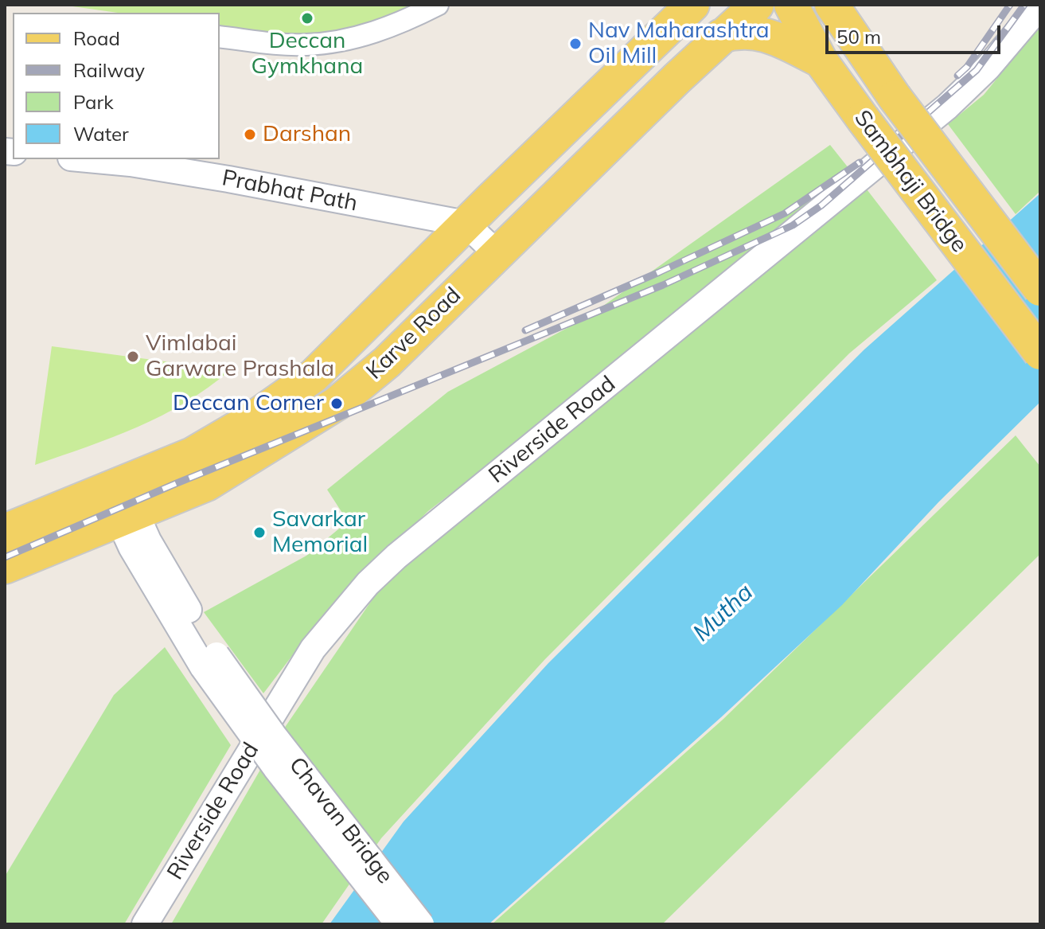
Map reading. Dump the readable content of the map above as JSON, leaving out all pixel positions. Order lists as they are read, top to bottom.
{
  "streets": {
    "main road": ["Sambhaji Bridge", "Karve Road"],
    "street": ["Prabhat Path", "Riverside Road", "Chavan Bridge"]
  },
  "crossings": [
    ["Prabhat Path", "Karve Road"]
  ],
  "water": ["Mutha"],
  "places": [
    "Deccan Gymkhana",
    "Nav Maharashtra Oil Mill",
    "Darshan",
    "Vimlabai Garware Prashala",
    "Deccan Corner",
    "Savarkar Memorial"
  ],
  "legend": [
    "Road",
    "Railway",
    "Park",
    "Water"
  ],
  "scale_bar": "50 m"
}
